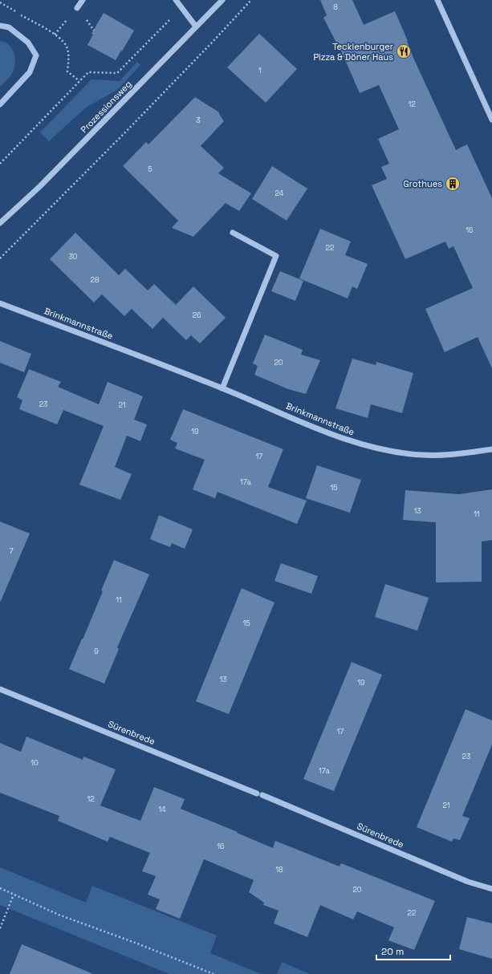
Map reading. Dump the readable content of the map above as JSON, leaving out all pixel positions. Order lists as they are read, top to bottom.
{
  "streets": {
    "street": ["Prozessionsweg", "Brinkmannstraße", "Sürenbrede"]
  },
  "places": {
    "restaurant": ["Tecklenburger Pizza & Döner Haus"],
    "building": ["Grothues"]
  },
  "house_numbers": [
    "8",
    "1",
    "12",
    "3",
    "5",
    "24",
    "16",
    "22",
    "30",
    "28",
    "26",
    "20",
    "23",
    "21",
    "19",
    "17",
    "17a",
    "15",
    "13",
    "11",
    "7",
    "11",
    "15",
    "9",
    "13",
    "19",
    "17",
    "23",
    "10",
    "17a",
    "12",
    "21",
    "14",
    "16",
    "18",
    "20",
    "22"
  ],
  "scale_bar": "20 m"
}
